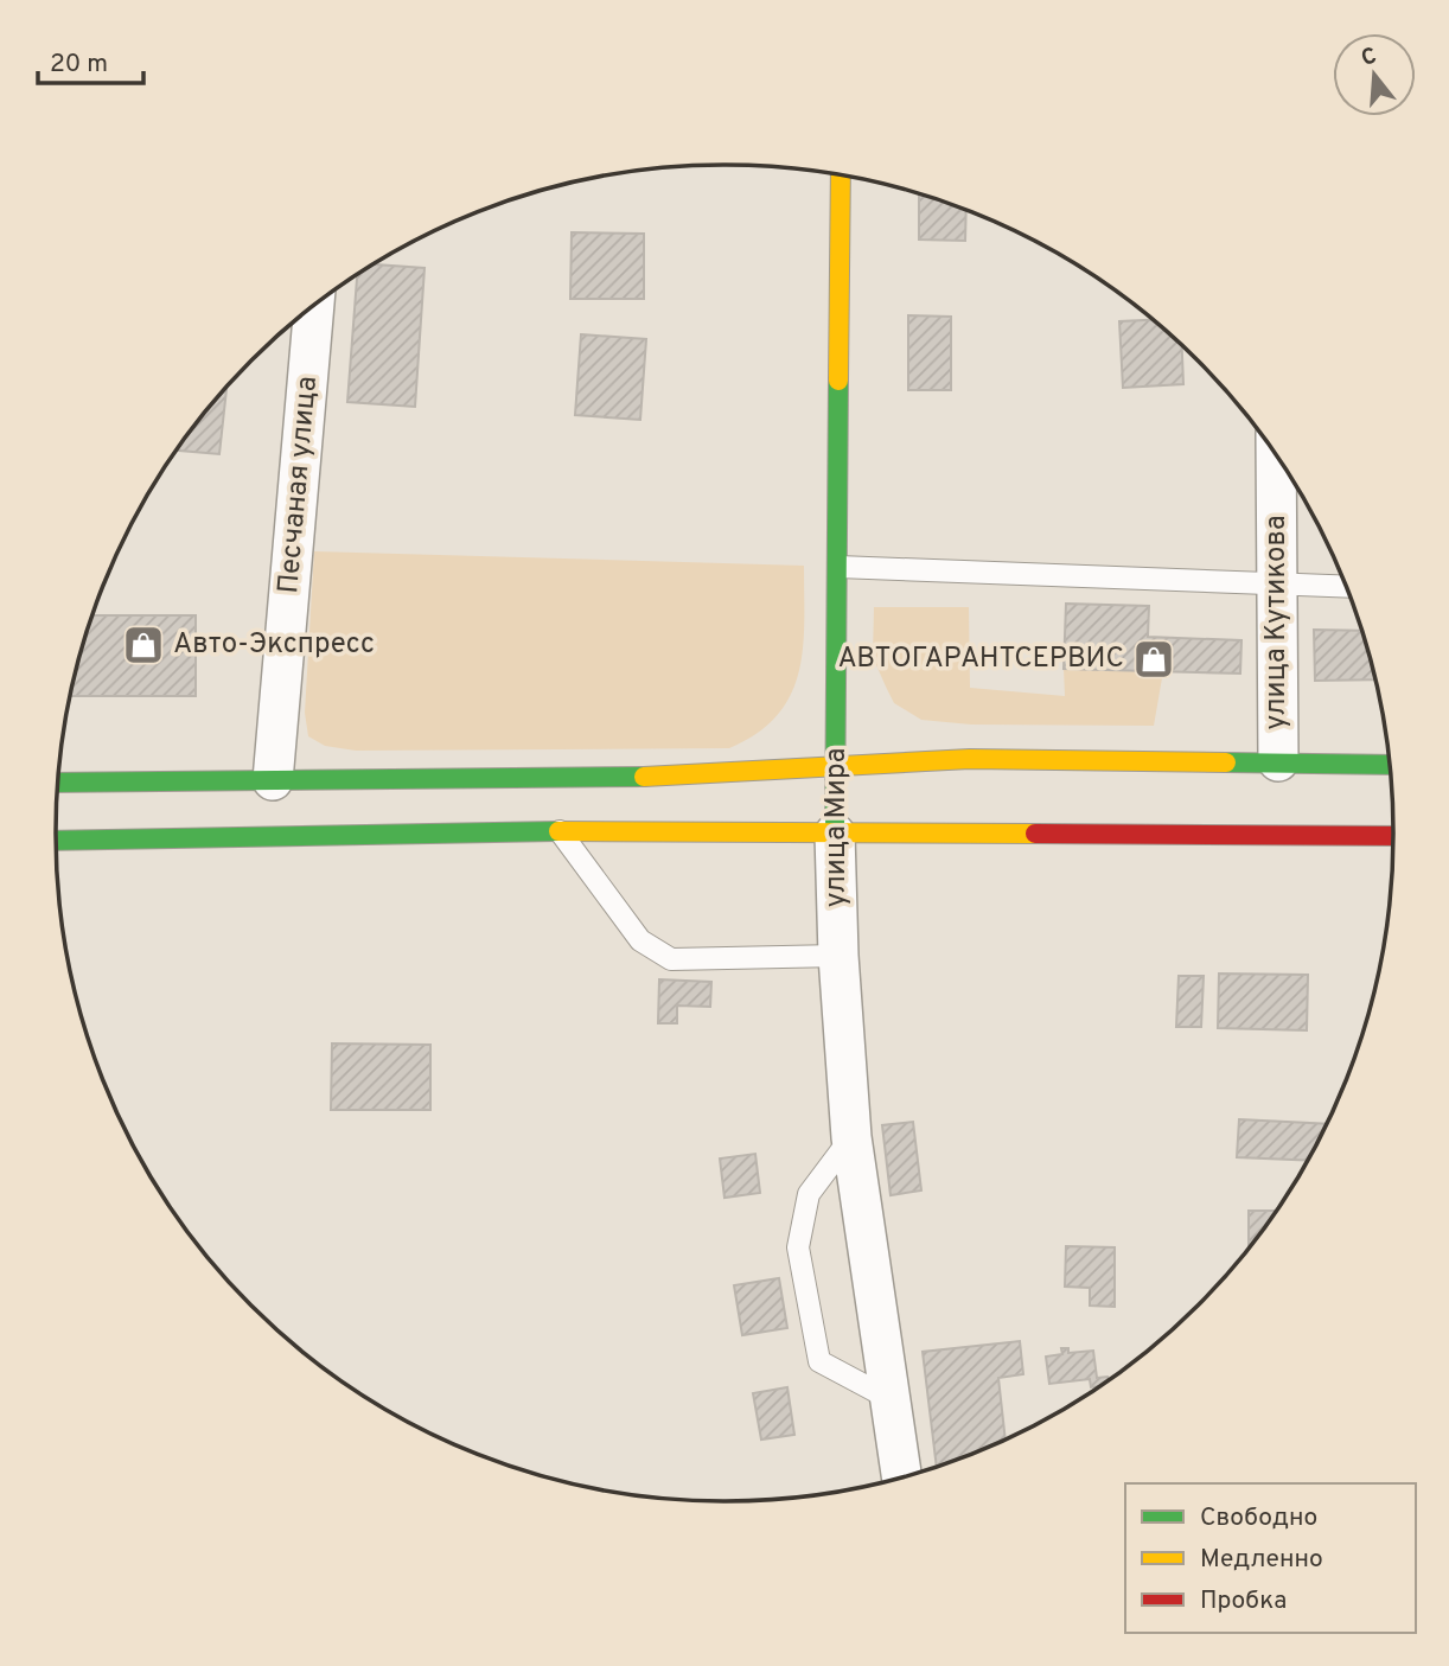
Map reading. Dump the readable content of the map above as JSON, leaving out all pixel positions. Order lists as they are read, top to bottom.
{
  "streets": {
    "main road": ["улица Мира"],
    "street": ["Песчаная улица", "улица Кутикова"]
  },
  "places": {
    "shop": ["Авто-Экспресс", "АВТОГАРАНТСЕРВИС"]
  },
  "legend": ["Свободно", "Медленно", "Пробка"],
  "scale_bar": "20 m",
  "north": "top"
}
